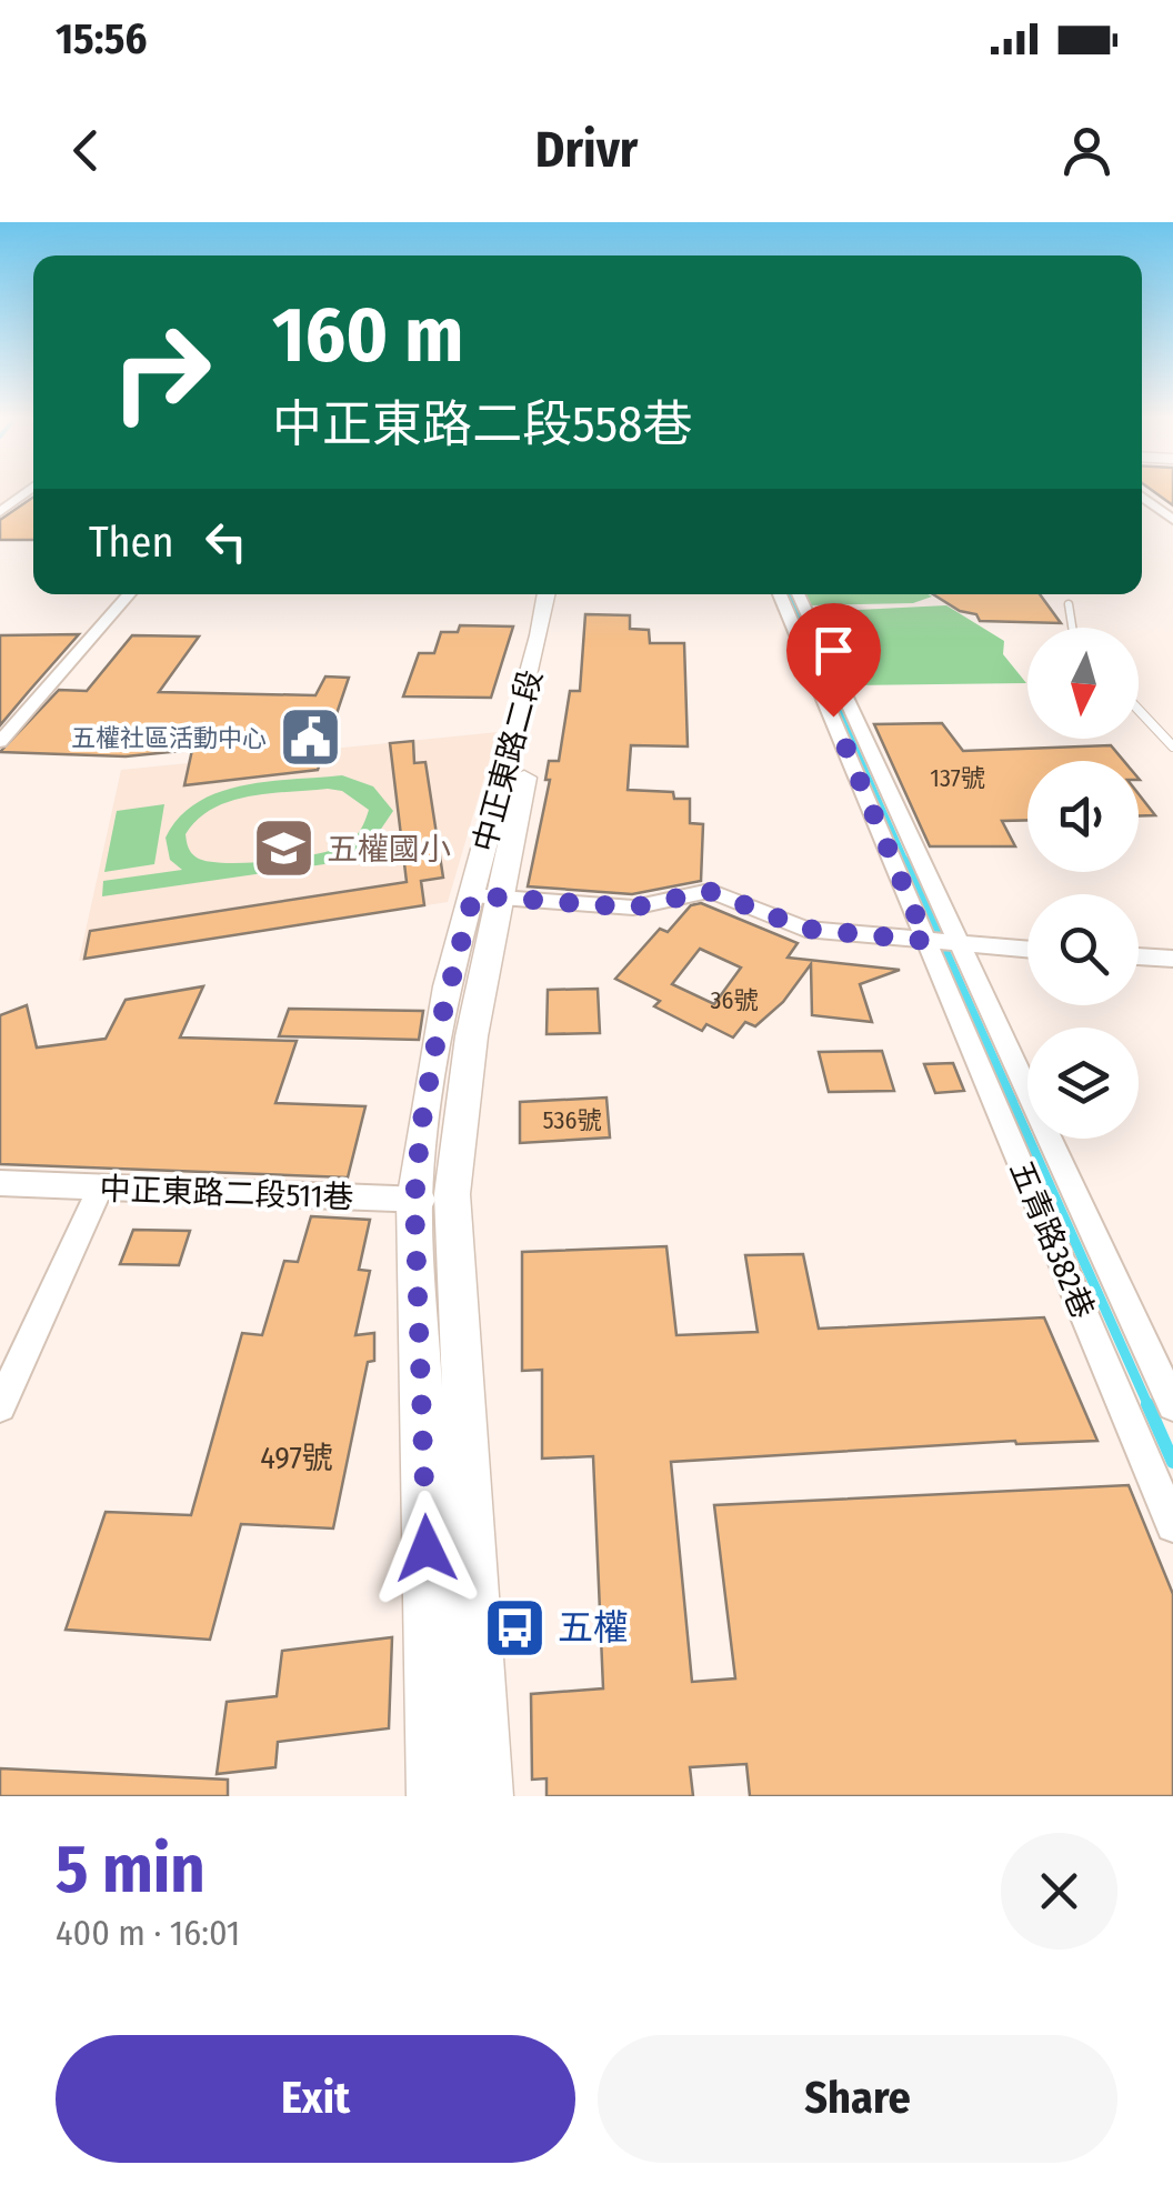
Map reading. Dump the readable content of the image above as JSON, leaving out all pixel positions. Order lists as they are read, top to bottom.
{
  "streets": {
    "main road": ["中正東路二段"],
    "street": ["中正東路二段511巷", "五青路382巷"]
  },
  "crossings": [
    ["中正東路二段", "中正東路二段511巷"]
  ],
  "places": {
    "public building": ["五權社區活動中心"],
    "school or university": ["五權國小"],
    "bus stop": ["五權"]
  },
  "house_numbers": [
    "137號",
    "36號",
    "536號",
    "497號"
  ],
  "north": "bottom",
  "page": {
    "status": "15:56",
    "header": "Drivr",
    "turn": ["160 m", "中正東路二段558巷"],
    "then": "Then",
    "heading": ["5 min", "400 m · 16:01"],
    "buttons": ["Exit", "Share"]
  }
}
